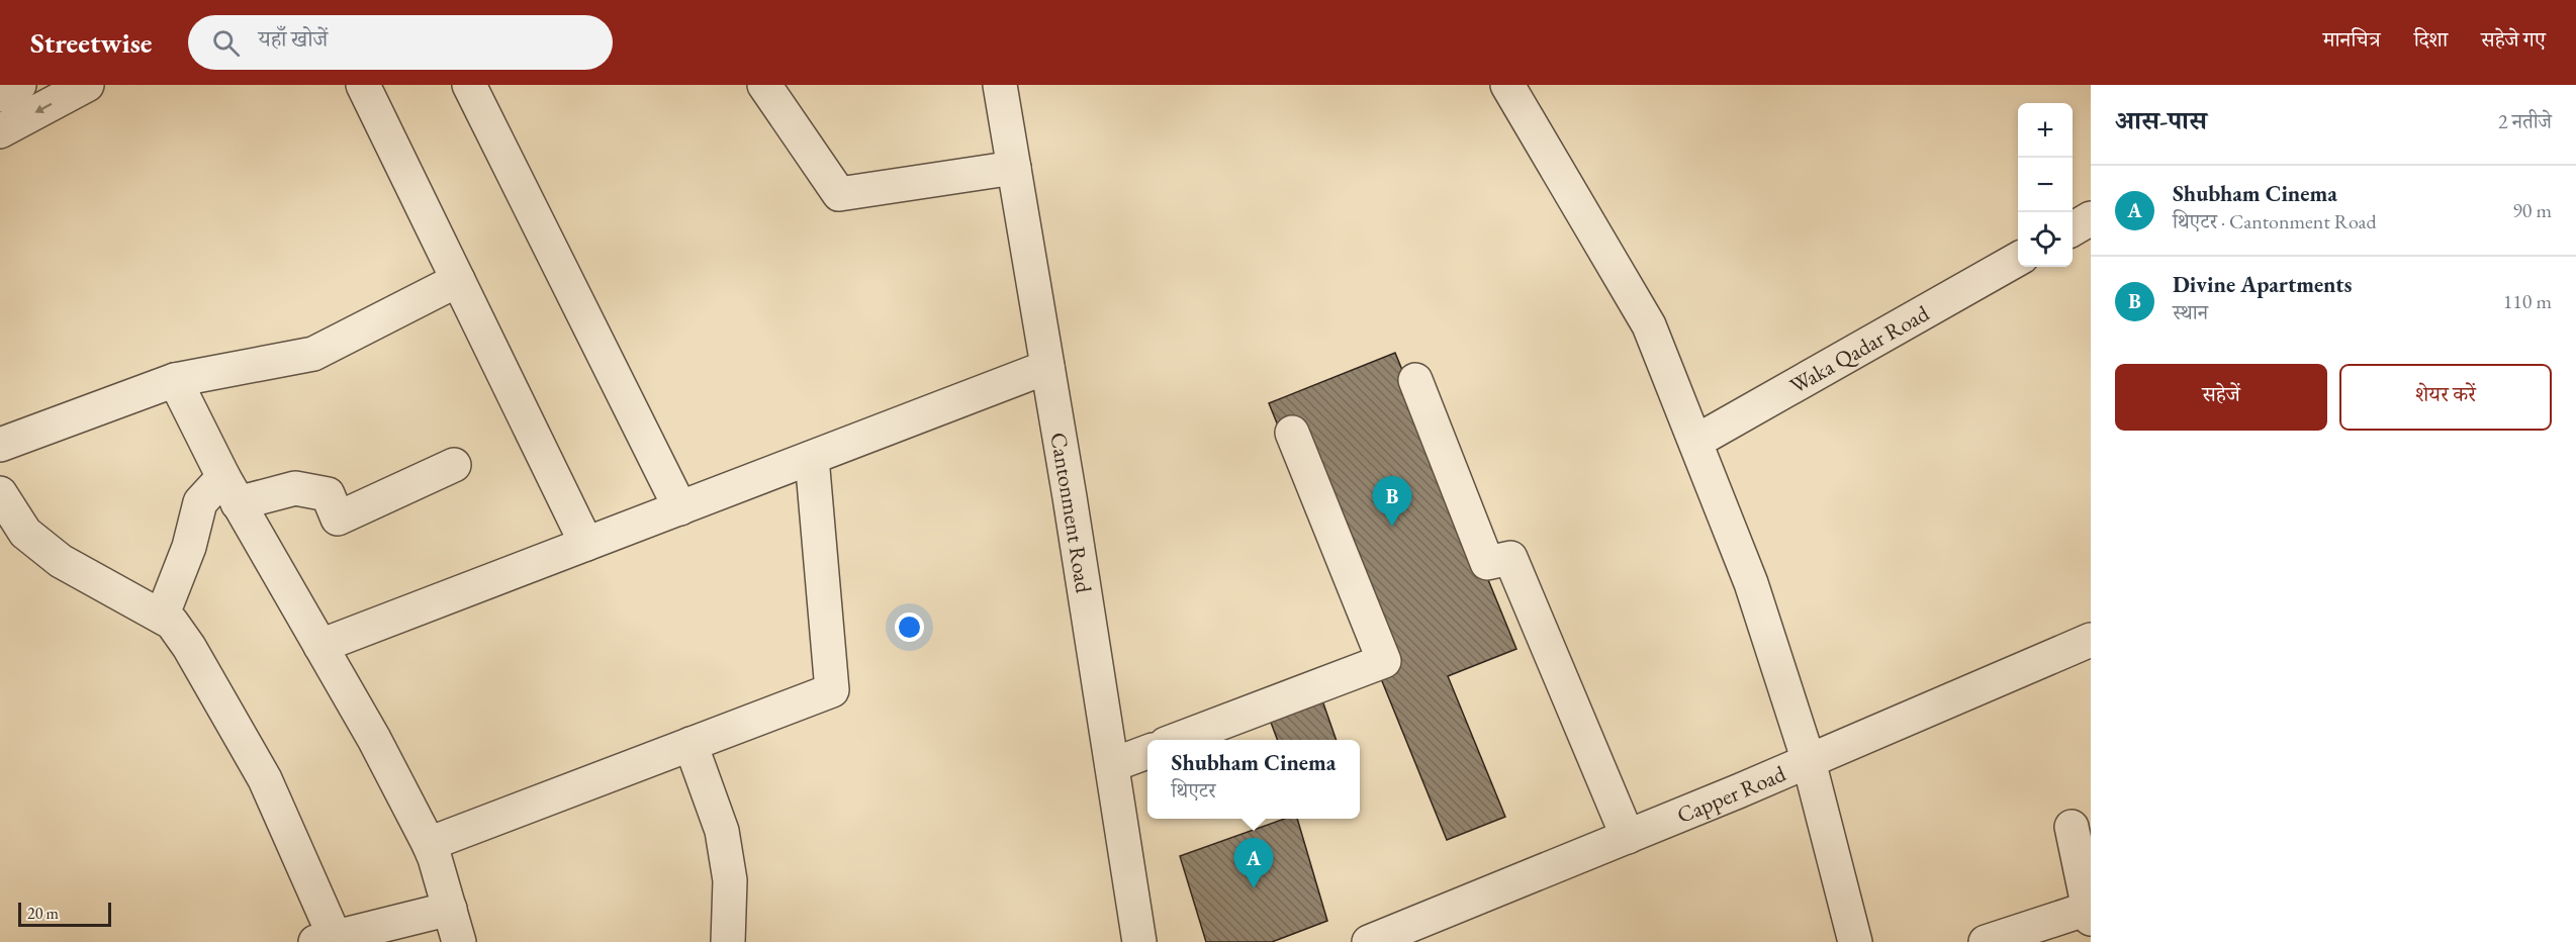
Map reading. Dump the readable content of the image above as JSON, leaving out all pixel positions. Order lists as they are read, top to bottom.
{
  "streets": {
    "street": ["Waka Qadar Road", "Cantonment Road", "Capper Road"]
  },
  "scale_bar": "20 m",
  "page": {
    "header": "Streetwise",
    "search": "यहाँ खोजें",
    "nav": ["मानचित्र", "दिशा", "सहेजे गए"],
    "heading": ["आस-पास", "2 नतीजे"],
    "map_buttons": ["+", "−"],
    "list": [
      {
        "mark": "A",
        "name": "Shubham Cinema",
        "note": "थिएटर · Cantonment Road",
        "value": "90 m"
      },
      {
        "mark": "B",
        "name": "Divine Apartments",
        "note": "स्थान",
        "value": "110 m"
      }
    ],
    "buttons": ["सहेजें", "शेयर करें"],
    "pins": ["B", "A"],
    "popup": ["Shubham Cinema", "थिएटर"],
    "scale": "20 m"
  }
}
